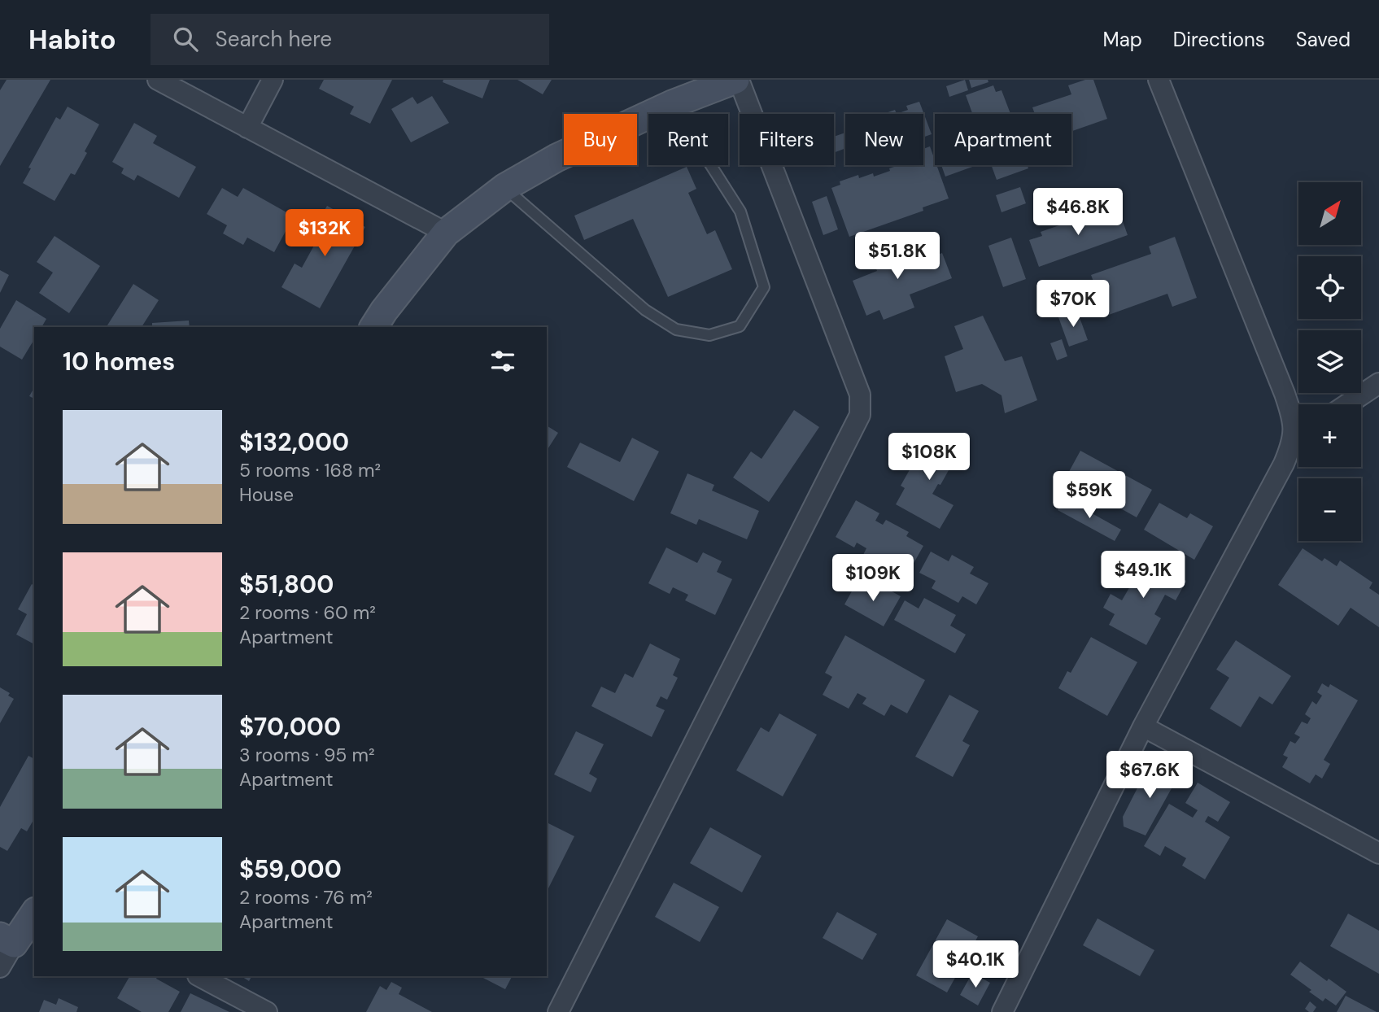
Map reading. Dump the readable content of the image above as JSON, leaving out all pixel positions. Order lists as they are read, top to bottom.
{
  "north": "top right",
  "page": {
    "header": "Habito",
    "search": "Search here",
    "nav": ["Map", "Directions", "Saved"],
    "chip": [
      "Buy",
      "Rent",
      "Filters",
      "New",
      "Apartment"
    ],
    "map_buttons": ["+", "−"],
    "price": [
      "$46.8K",
      "$132K",
      "$51.8K",
      "$70K",
      "$108K",
      "$59K",
      "$49.1K",
      "$109K",
      "$67.6K",
      "$40.1K"
    ],
    "heading": "10 homes",
    "list": [
      {
        "name": "$132,000",
        "note": "5 rooms · 168 m² · House"
      },
      {
        "name": "$51,800",
        "note": "2 rooms · 60 m² · Apartment"
      },
      {
        "name": "$70,000",
        "note": "3 rooms · 95 m² · Apartment"
      },
      {
        "name": "$59,000",
        "note": "2 rooms · 76 m² · Apartment"
      }
    ]
  }
}
